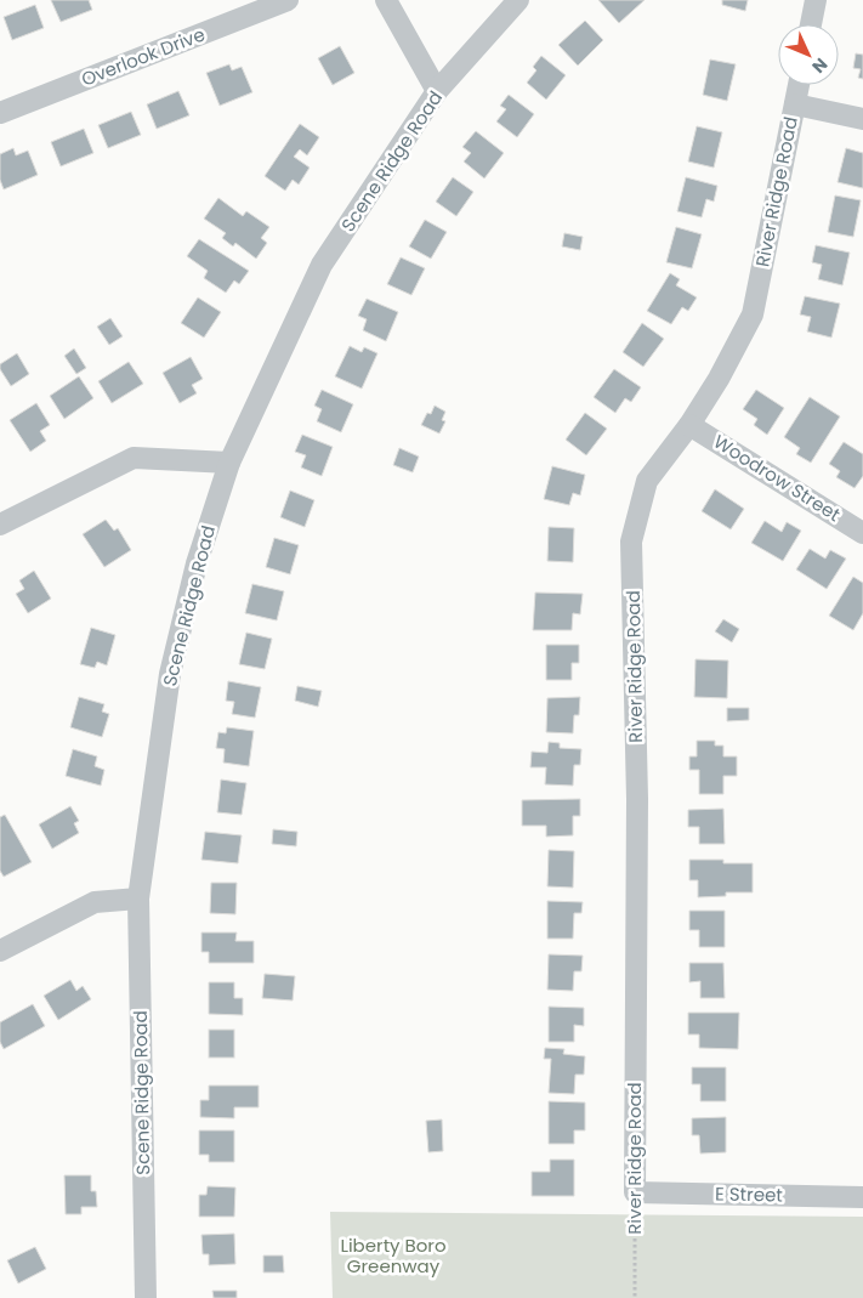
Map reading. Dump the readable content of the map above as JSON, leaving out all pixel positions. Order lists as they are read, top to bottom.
{
  "streets": {
    "street": [
      "Overlook Drive",
      "Scene Ridge Road",
      "River Ridge Road",
      "Woodrow Street",
      "E Street"
    ]
  },
  "crossings": [
    ["River Ridge Road", "Woodrow Street"],
    ["River Ridge Road", "E Street"]
  ],
  "parks": ["Liberty Boro Greenway"],
  "north": "bottom right"
}
